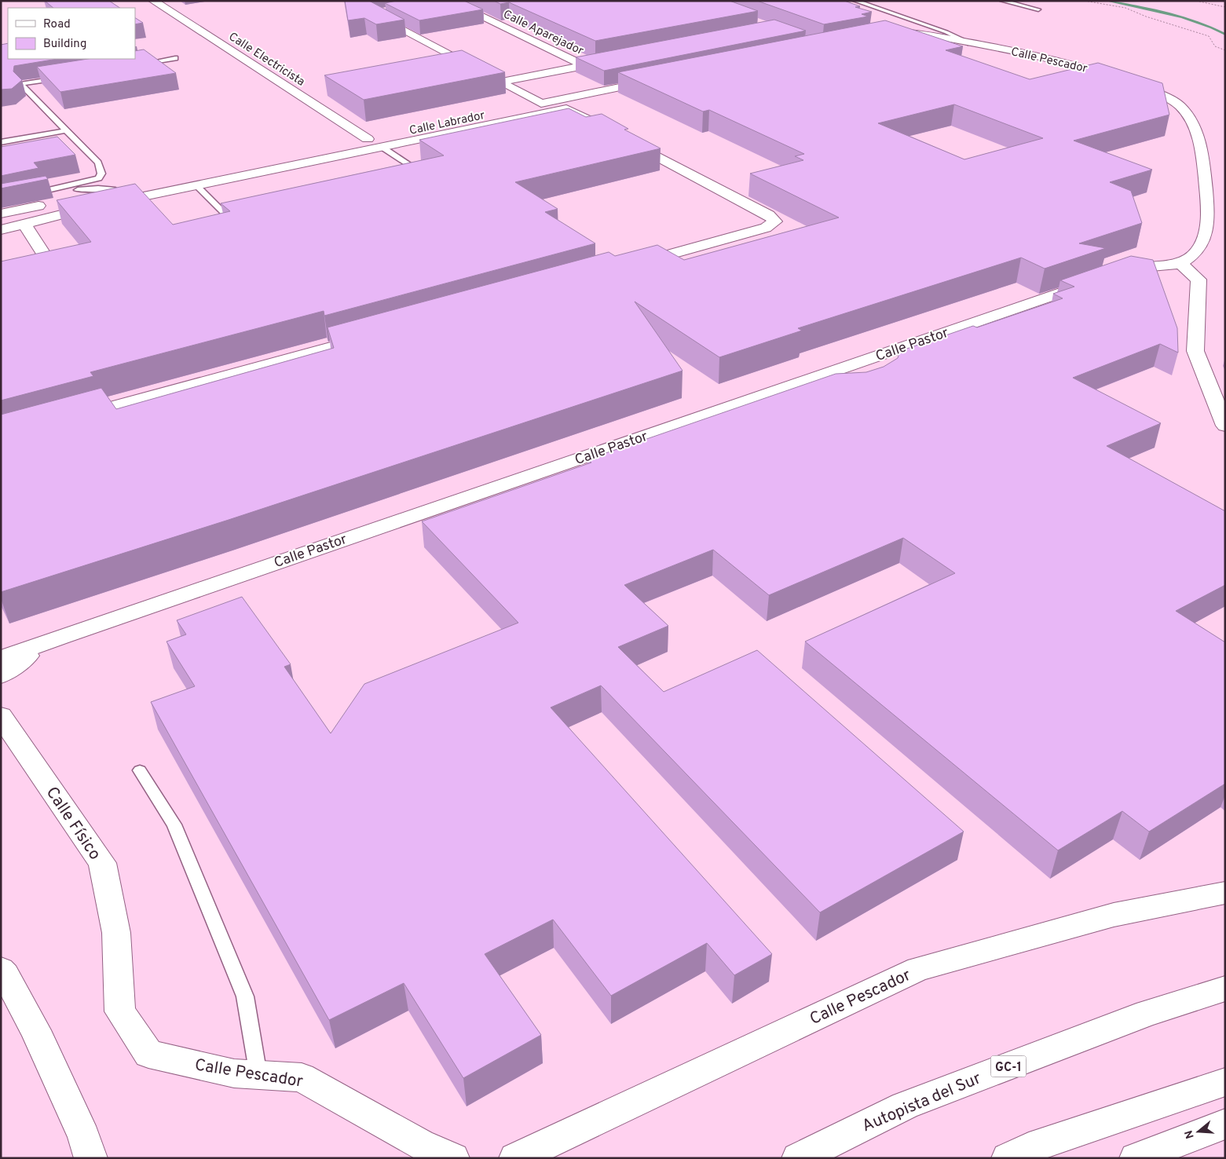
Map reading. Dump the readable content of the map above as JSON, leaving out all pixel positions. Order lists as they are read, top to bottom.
{
  "streets": {
    "main road": [
      "Calle Aparejador",
      "Calle Electricista",
      "Calle Pescador",
      "Calle Labrador",
      "Calle Pastor",
      "Calle Físico",
      "GC-1",
      "Autopista del Sur"
    ]
  },
  "crossings": [
    ["Calle Electricista", "Calle Labrador"],
    ["Calle Pescador", "Calle Pastor"],
    ["Calle Pescador", "Calle Físico"]
  ],
  "legend": ["Road", "Building"],
  "north": "left"
}
